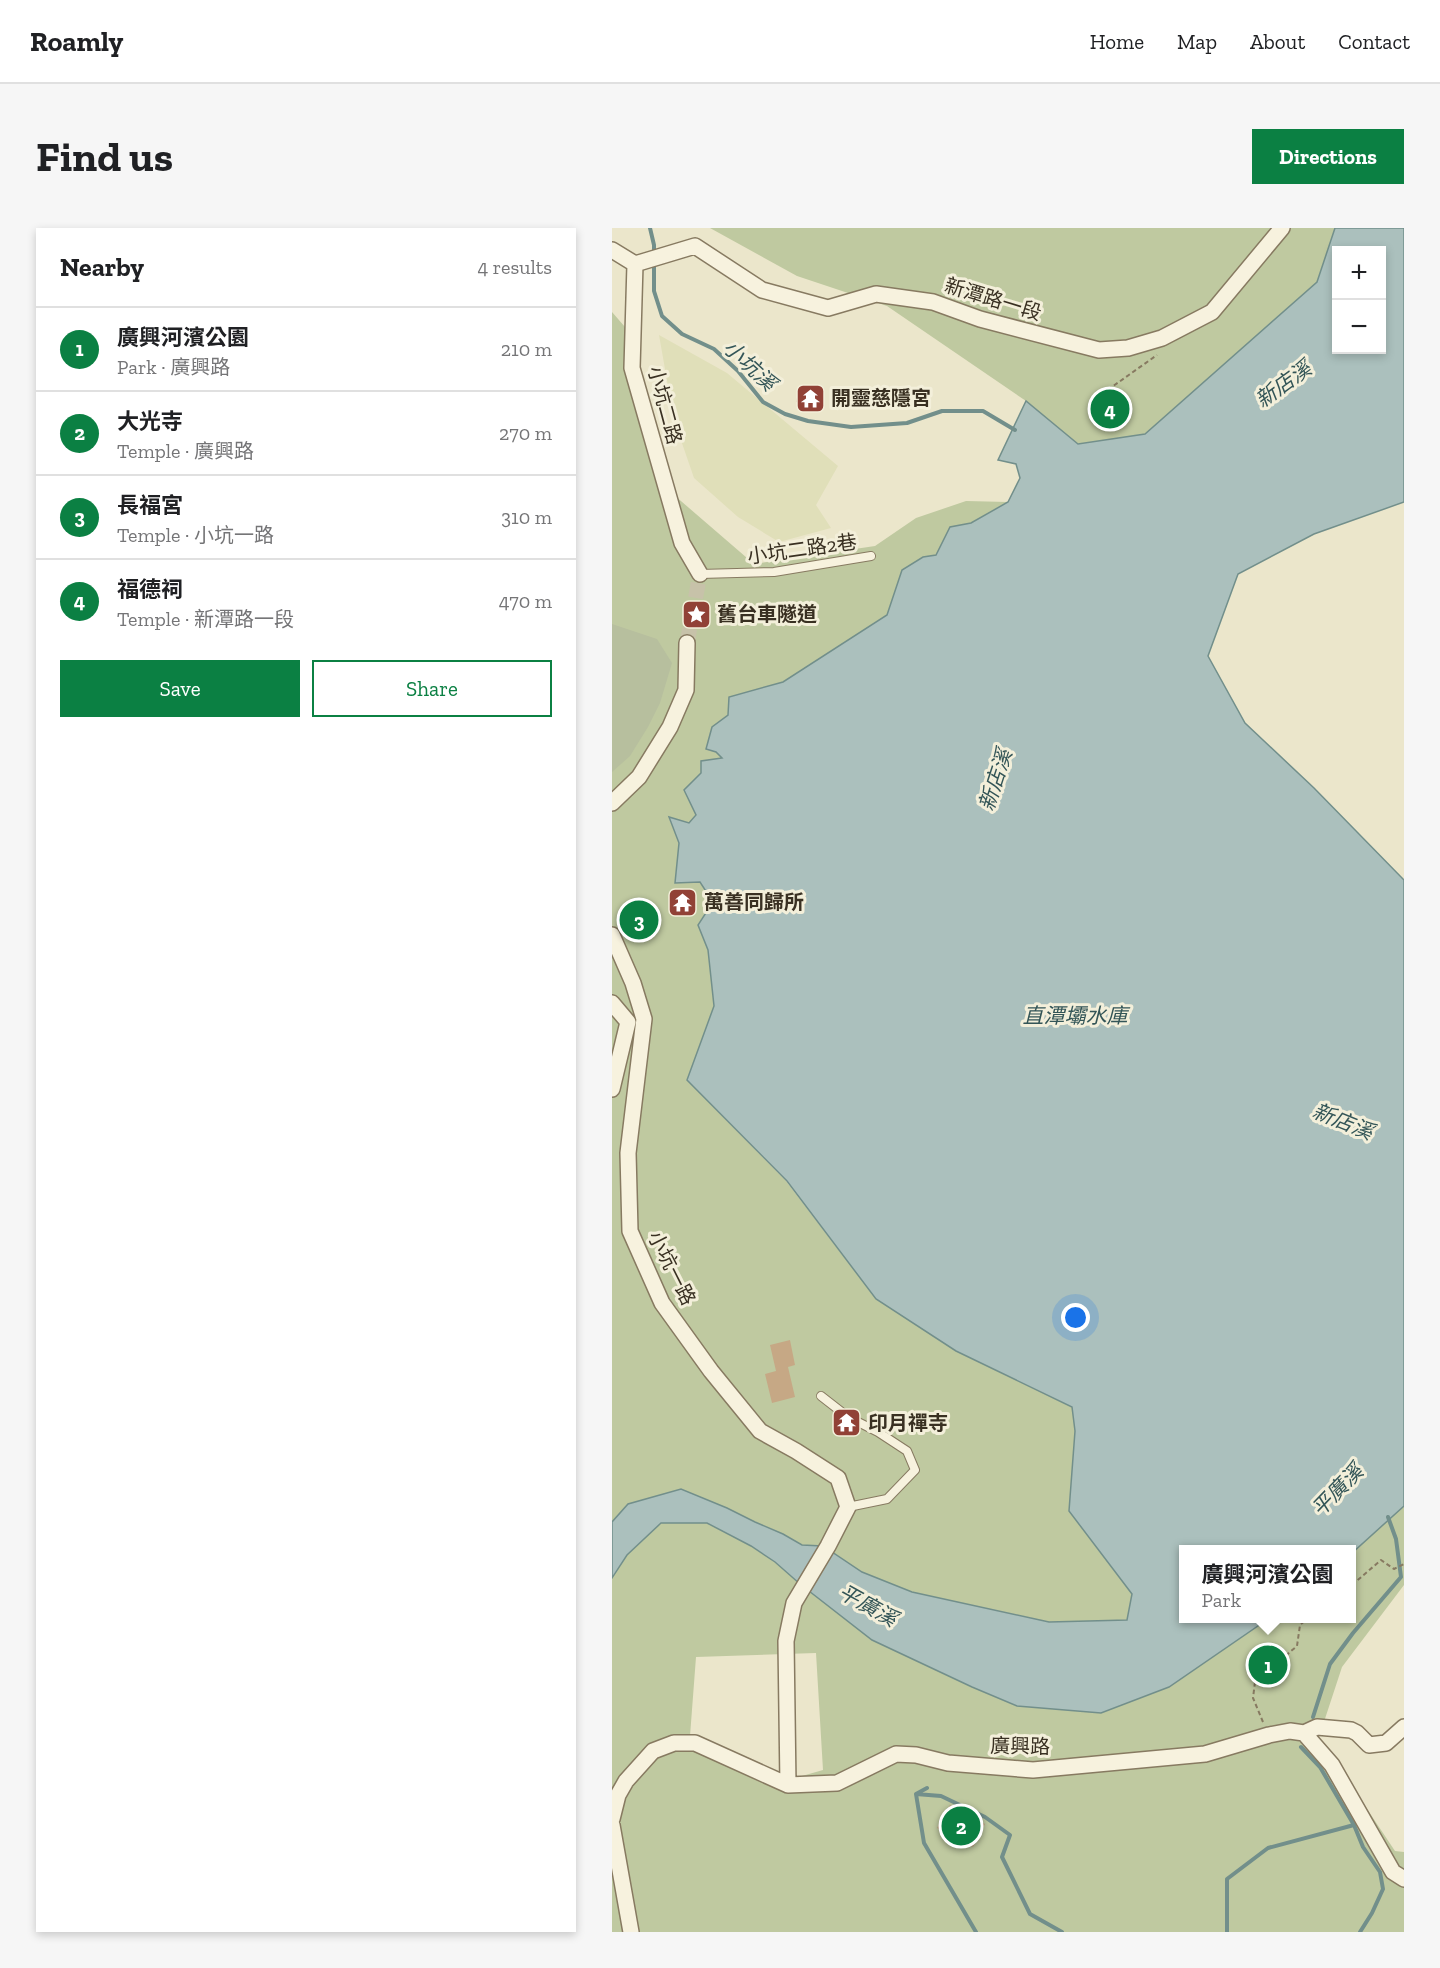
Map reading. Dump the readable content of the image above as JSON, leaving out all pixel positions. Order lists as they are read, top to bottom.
{
  "streets": {
    "street": [
      "新潭路一段",
      "小坑二路",
      "小坑一路",
      "廣興路"
    ],
    "lane": ["小坑二路2巷"]
  },
  "crossings": [
    ["新潭路一段", "小坑二路"],
    ["小坑二路", "小坑二路2巷"]
  ],
  "water": [
    "小坑溪",
    "新店溪",
    "直潭壩水庫",
    "平廣溪"
  ],
  "places": {
    "temple": ["開靈慈隱宮", "萬善同歸所", "印月禪寺"],
    "place": ["舊台車隧道"]
  },
  "page": {
    "header": "Roamly",
    "nav": [
      "Home",
      "Map",
      "About",
      "Contact"
    ],
    "buttons": [
      "Directions",
      ["Save", "Share"]
    ],
    "title": "Find us",
    "heading": ["Nearby", "4 results"],
    "map_buttons": ["+", "−"],
    "list": [
      {
        "mark": "1",
        "name": "廣興河濱公園",
        "note": "Park · 廣興路",
        "value": "210 m"
      },
      {
        "mark": "2",
        "name": "大光寺",
        "note": "Temple · 廣興路",
        "value": "270 m"
      },
      {
        "mark": "3",
        "name": "長福宮",
        "note": "Temple · 小坑一路",
        "value": "310 m"
      },
      {
        "mark": "4",
        "name": "福德祠",
        "note": "Temple · 新潭路一段",
        "value": "470 m"
      }
    ],
    "pins": [
      "4",
      "3",
      "1",
      "2"
    ],
    "popup": ["廣興河濱公園", "Park"]
  }
}
